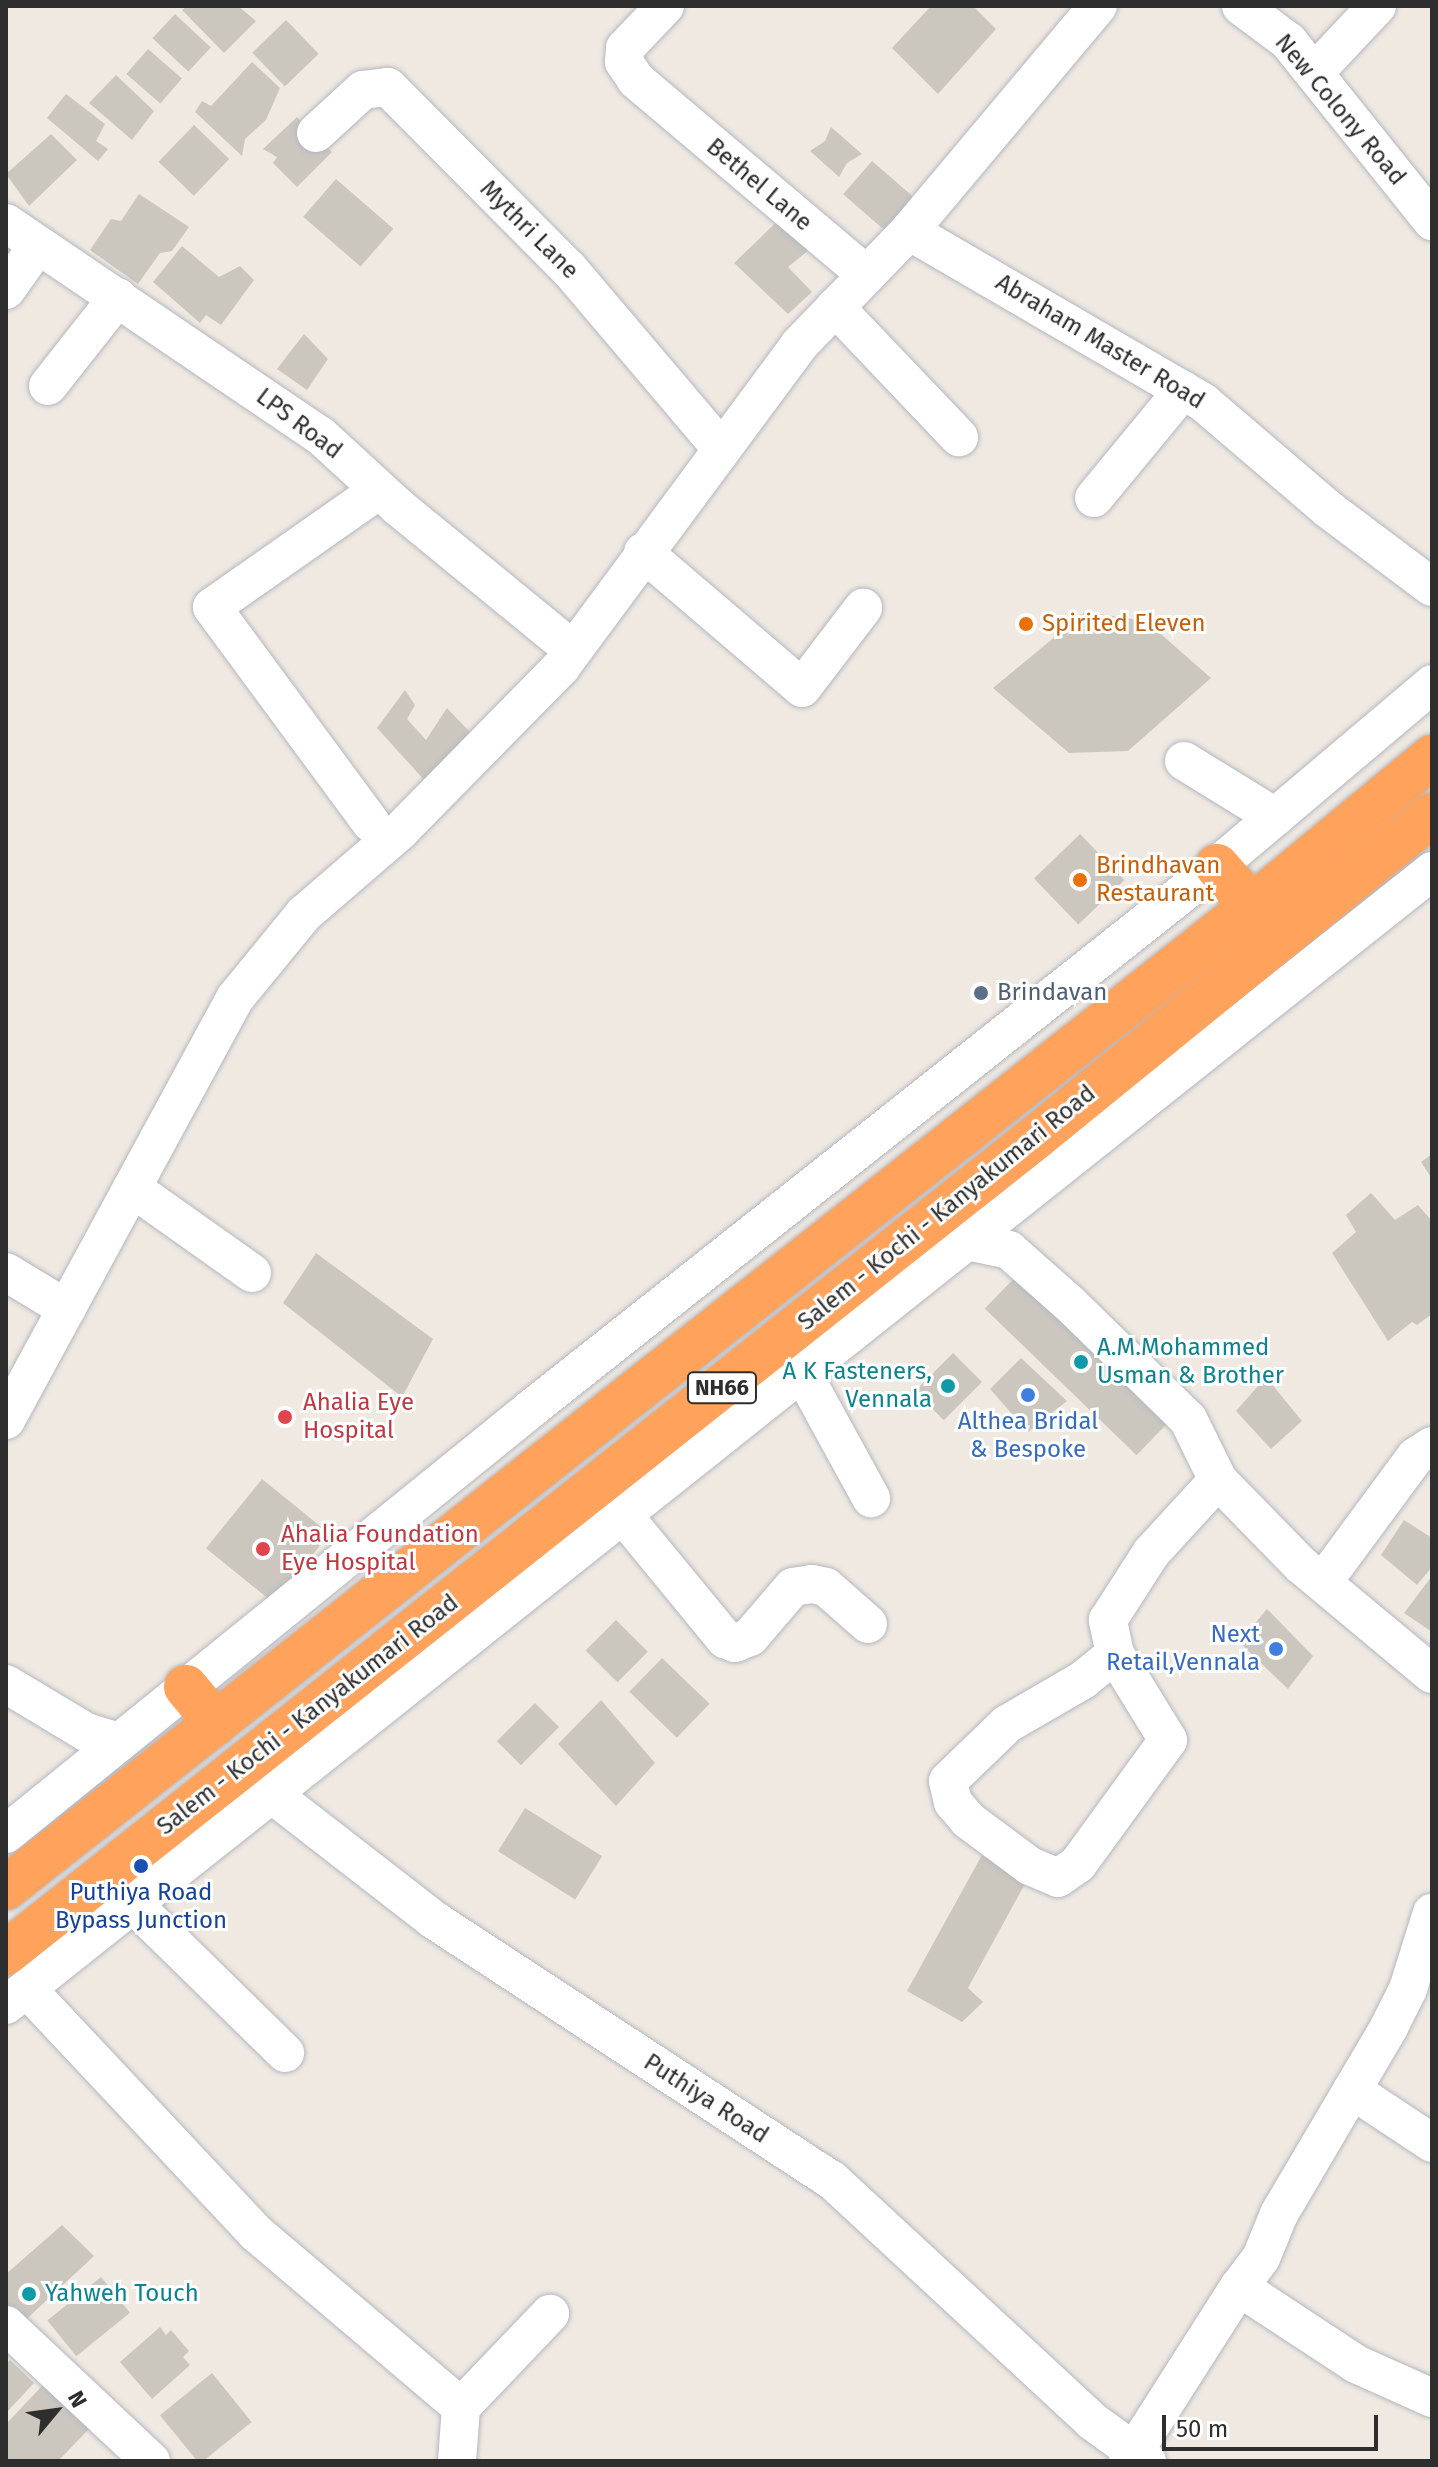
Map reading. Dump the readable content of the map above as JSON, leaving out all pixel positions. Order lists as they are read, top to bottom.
{
  "streets": {
    "highway": ["Salem - Kochi - Kanyakumari Road", "NH66"],
    "street": [
      "New Colony Road",
      "Bethel Lane",
      "Mythri Lane",
      "Abraham Master Road",
      "LPS Road",
      "Puthiya Road"
    ]
  },
  "crossings": [
    ["Salem - Kochi - Kanyakumari Road", "Puthiya Road"]
  ],
  "places": [
    "Spirited Eleven",
    "Brindhavan Restaurant",
    "Brindavan",
    "A.M.Mohammed Usman & Brother",
    "A K Fasteners, Vennala",
    "Althea Bridal & Bespoke",
    "Ahalia Eye Hospital",
    "Ahalia Foundation Eye Hospital",
    "Next Retail,Vennala",
    "Puthiya Road Bypass Junction",
    "Yahweh Touch"
  ],
  "scale_bar": "50 m",
  "north": "top right"
}
